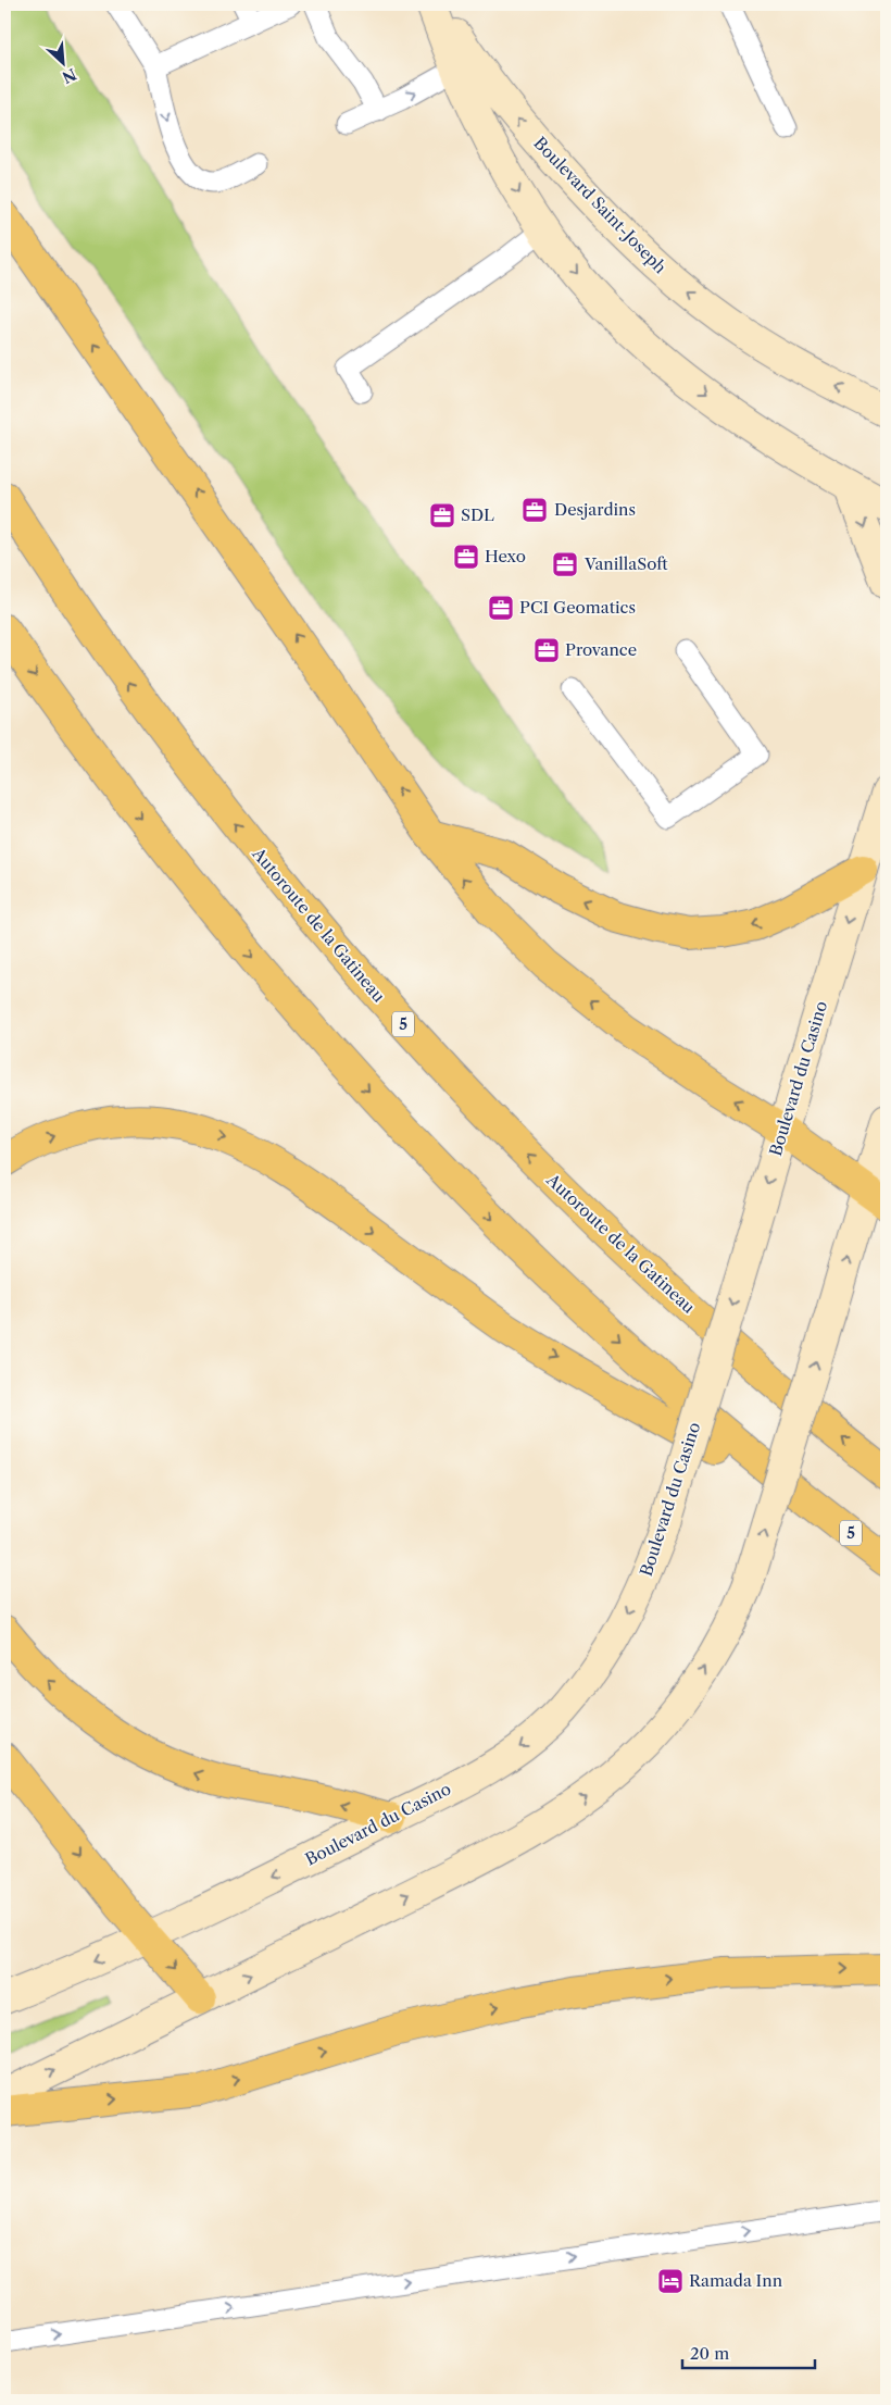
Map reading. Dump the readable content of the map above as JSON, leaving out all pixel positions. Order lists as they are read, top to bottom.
{
  "streets": {
    "highway": ["Autoroute de la Gatineau", "5"],
    "main road": ["Boulevard Saint-Joseph", "Boulevard du Casino"]
  },
  "places": {
    "office": [
      "Desjardins",
      "SDL",
      "Hexo",
      "VanillaSoft",
      "PCI Geomatics",
      "Provance"
    ],
    "hotel": ["Ramada Inn"]
  },
  "scale_bar": "20 m",
  "north": "bottom right"
}
